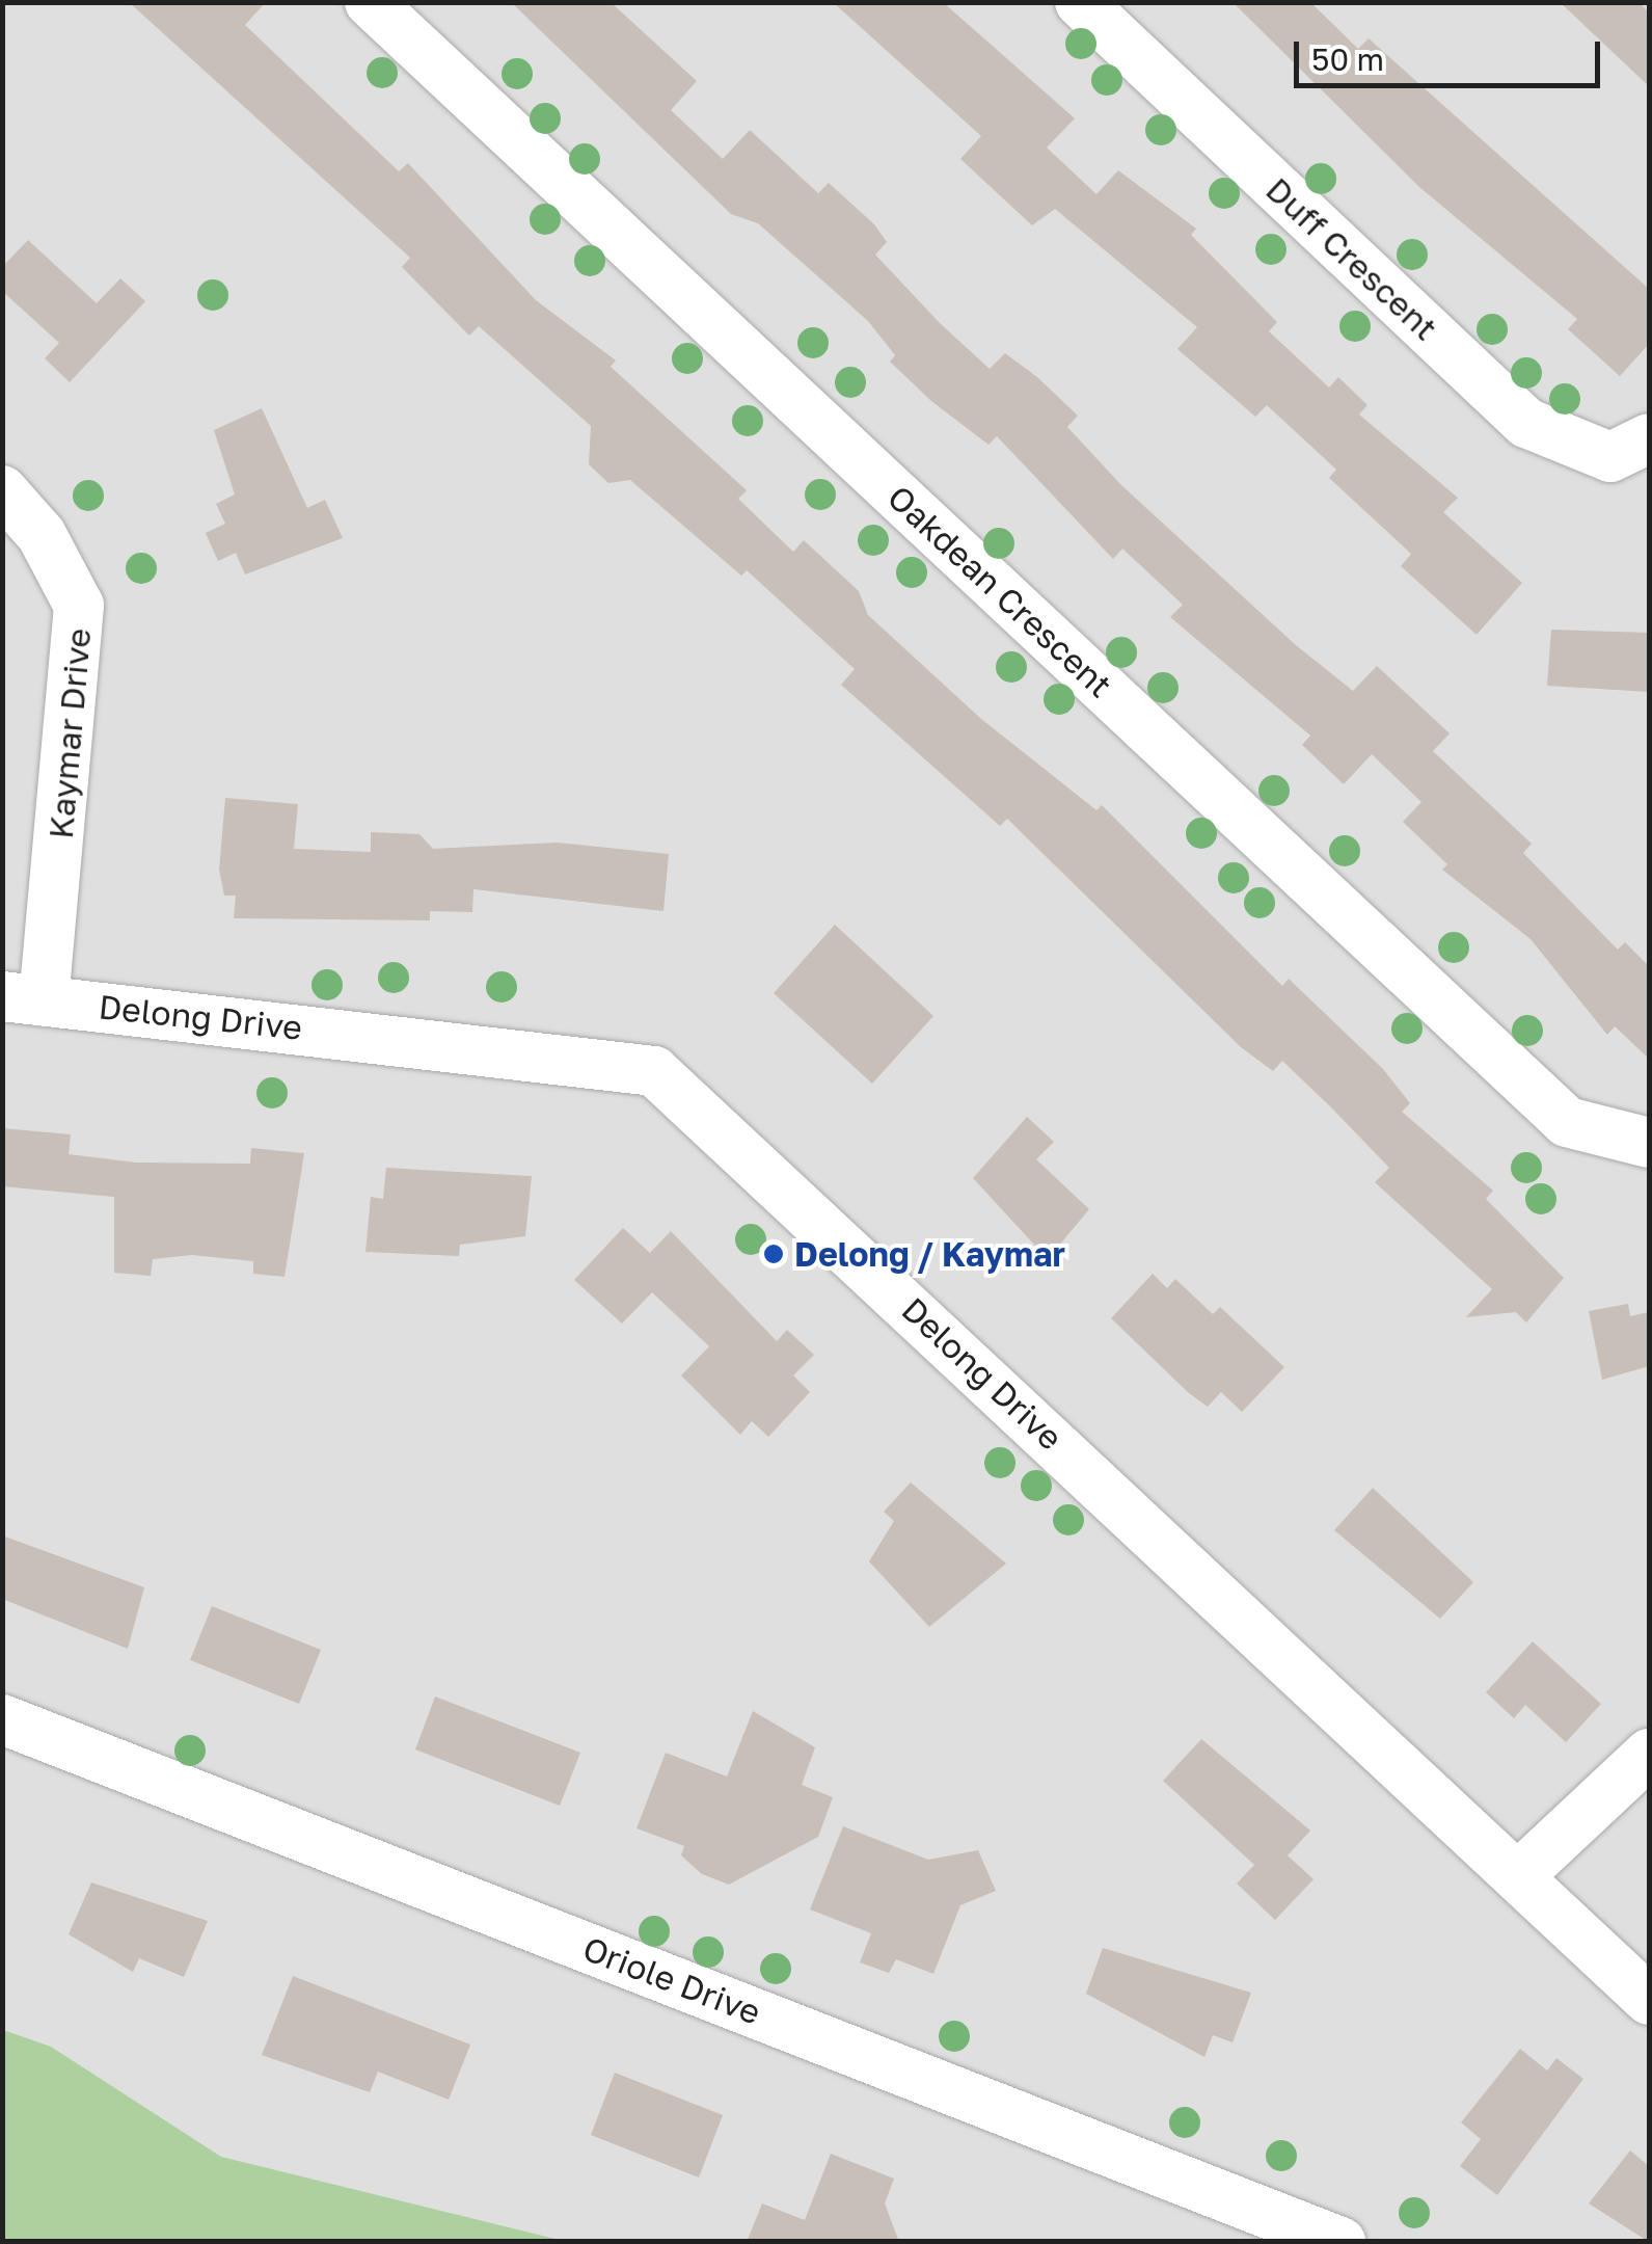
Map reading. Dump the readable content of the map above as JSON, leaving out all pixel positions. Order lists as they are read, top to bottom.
{
  "streets": {
    "street": [
      "Duff Crescent",
      "Oakdean Crescent",
      "Kaymar Drive",
      "Delong Drive",
      "Oriole Drive"
    ]
  },
  "crossings": [
    ["Kaymar Drive", "Delong Drive"]
  ],
  "places": ["Delong / Kaymar"],
  "scale_bar": "50 m"
}
